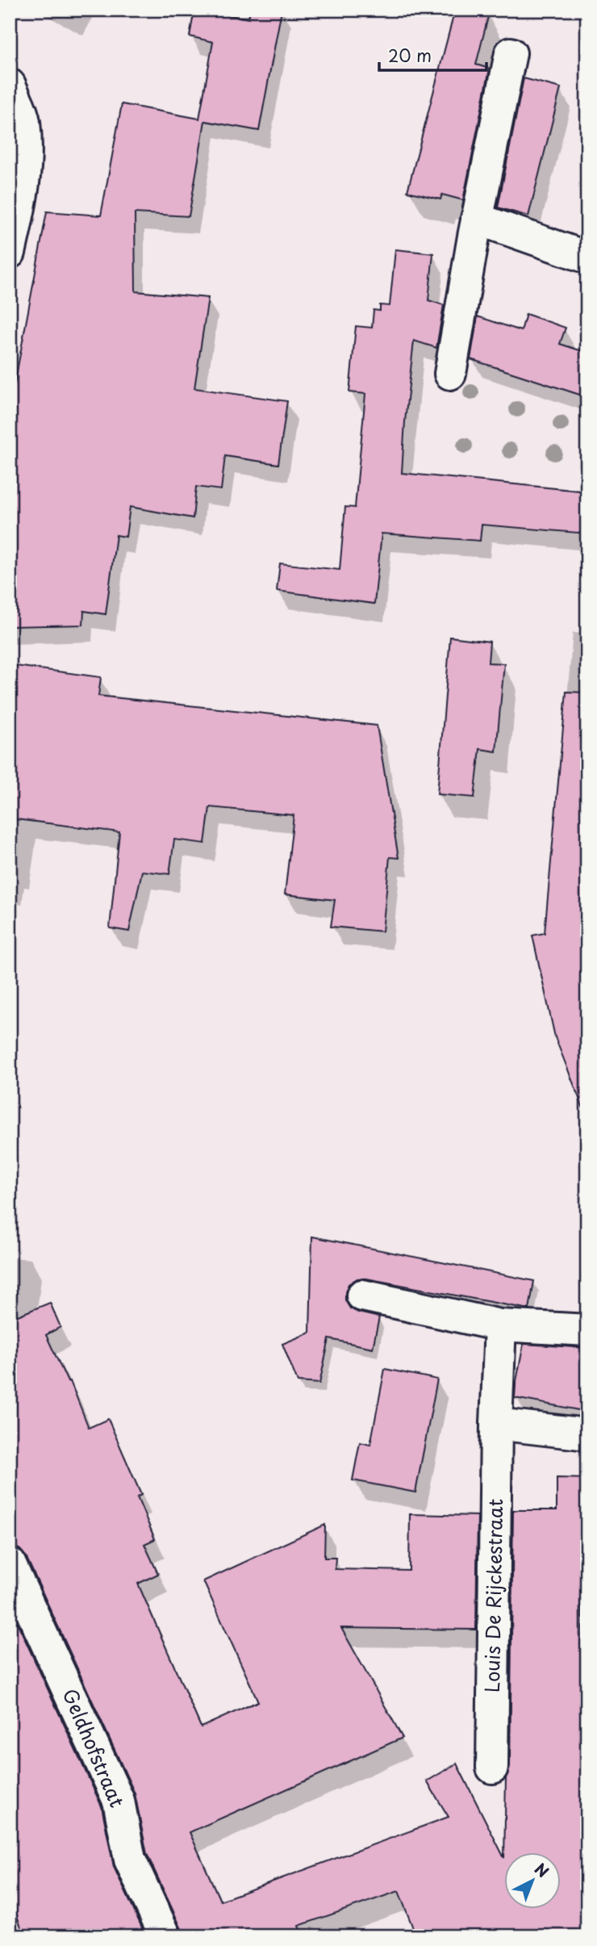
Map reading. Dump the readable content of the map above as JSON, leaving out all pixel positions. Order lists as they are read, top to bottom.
{
  "streets": {
    "street": ["Louis De Rijckestraat", "Geldhofstraat"]
  },
  "scale_bar": "20 m",
  "north": "top right"
}
